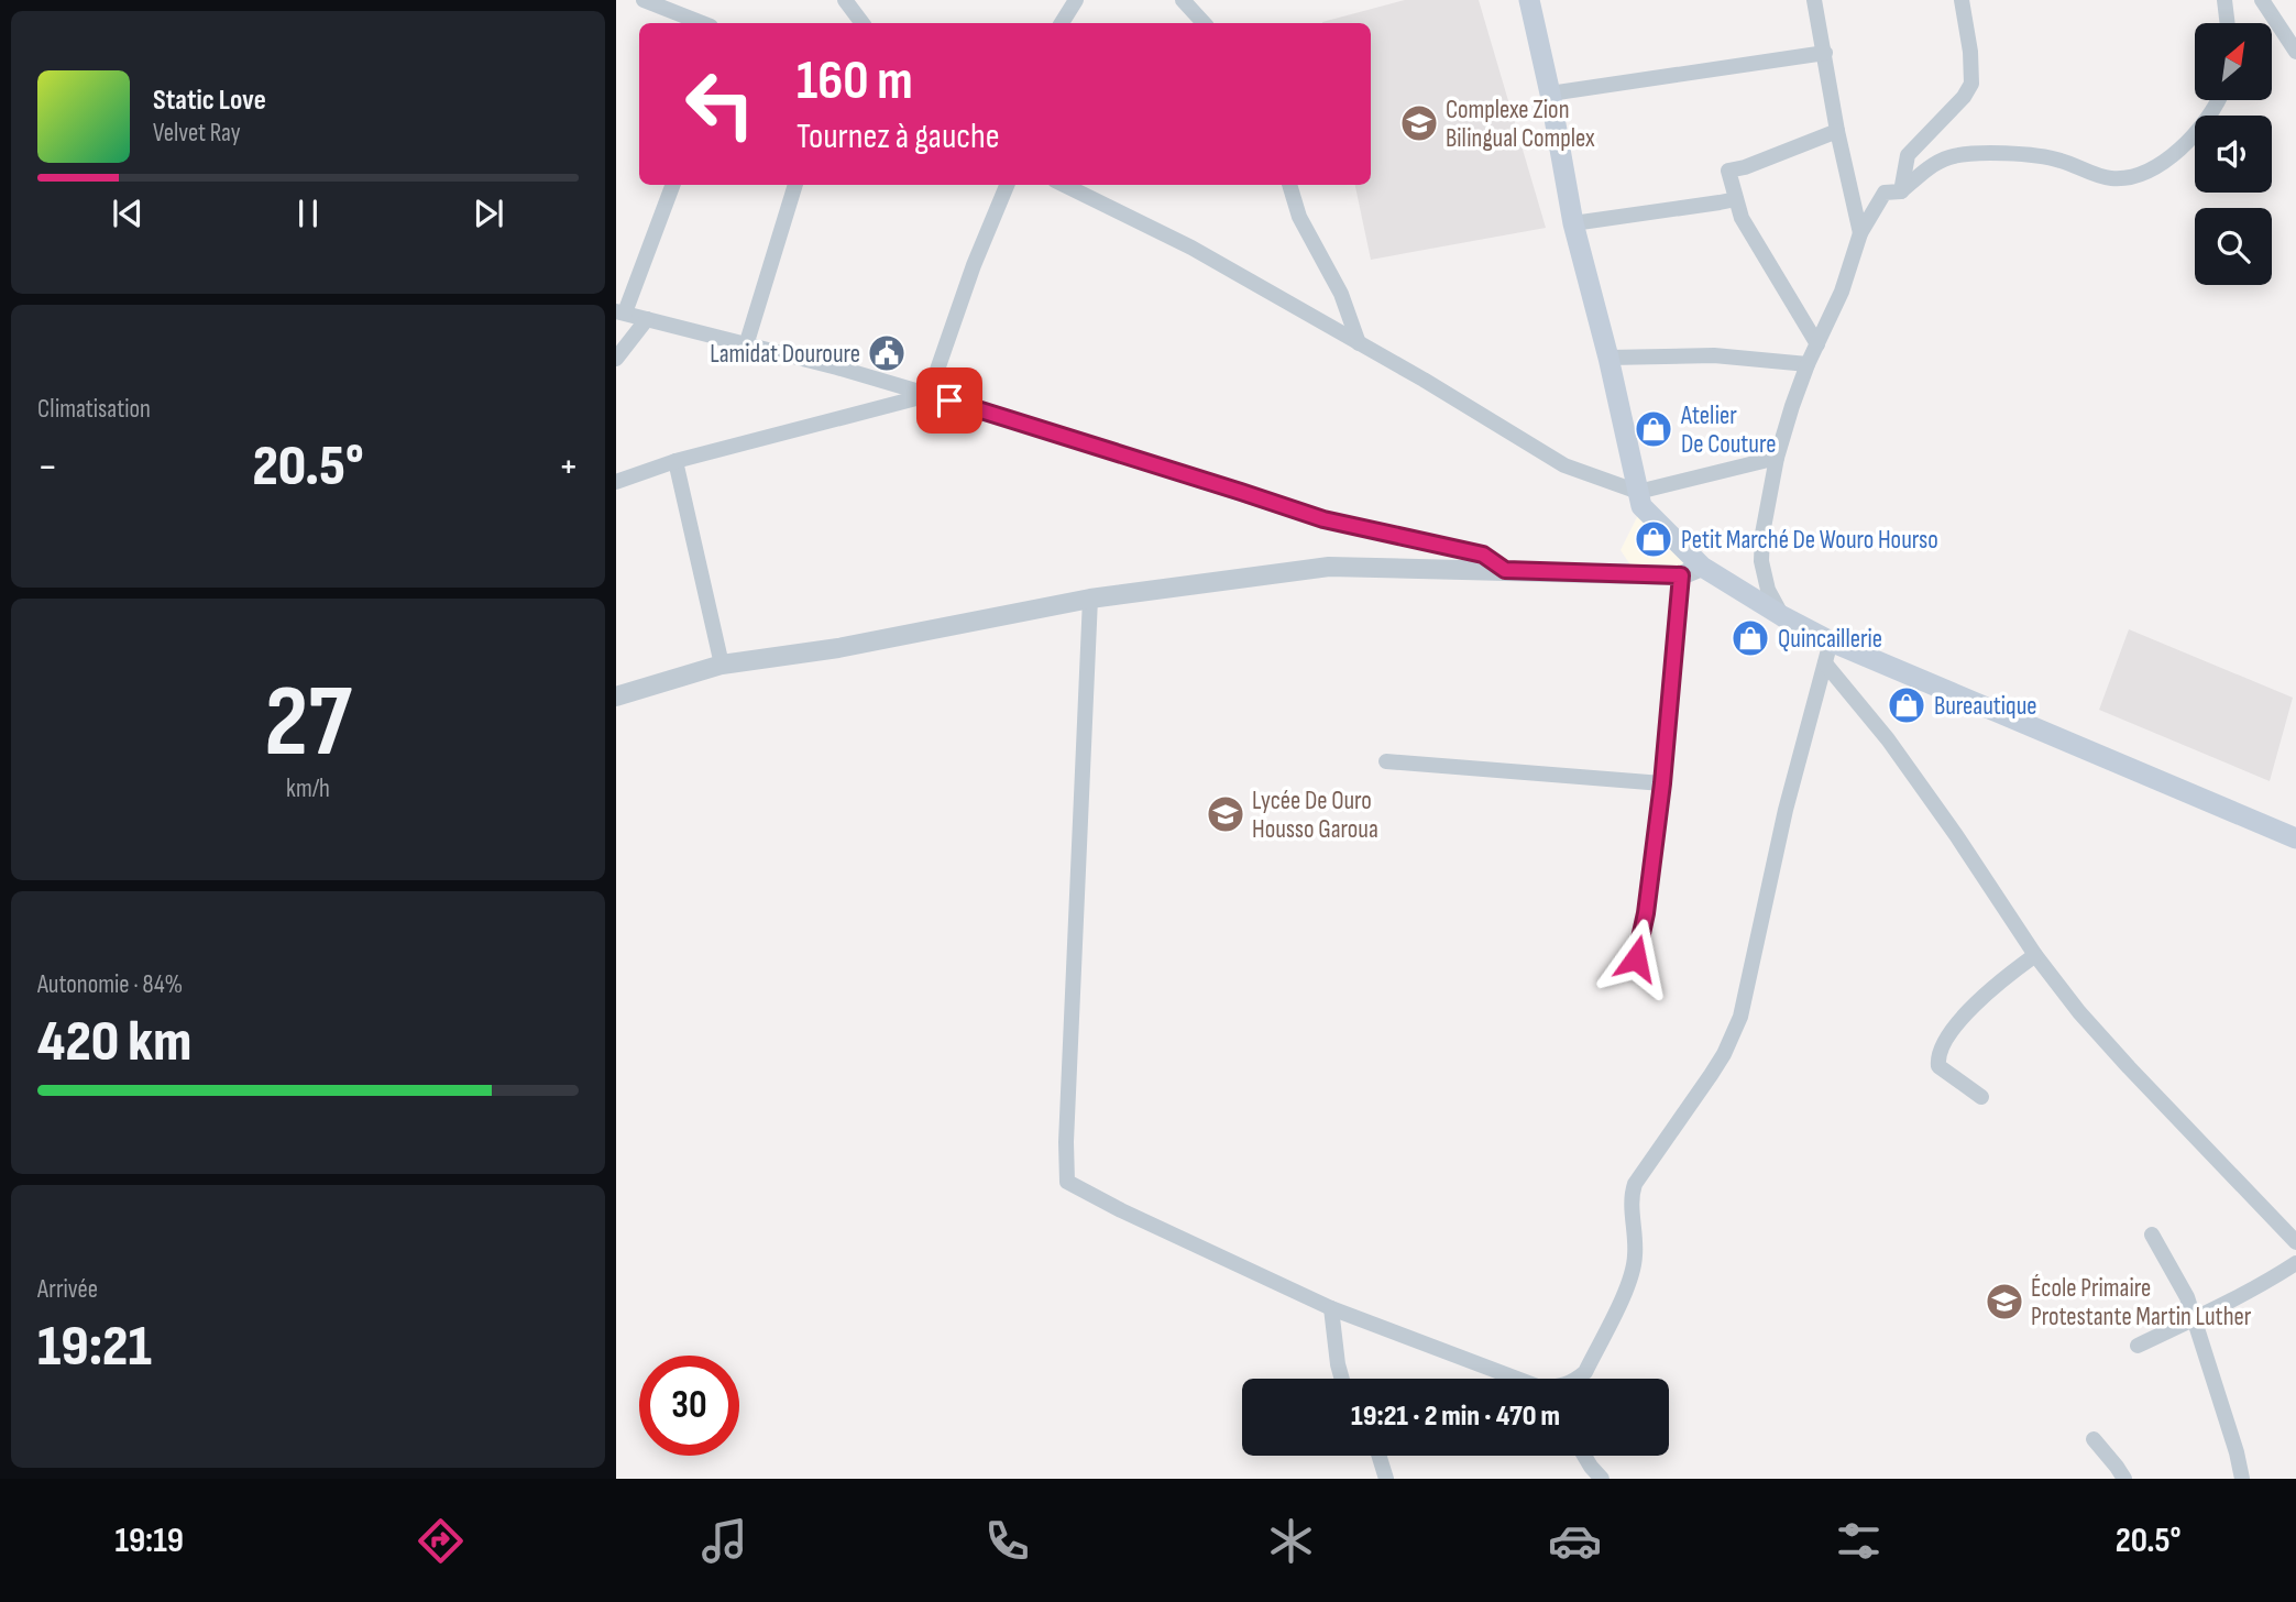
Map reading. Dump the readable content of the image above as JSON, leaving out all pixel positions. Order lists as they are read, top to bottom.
{
  "places": {
    "school or university": ["Complexe Zion Bilingual Complex", "Lycée De Ouro Housso Garoua", "École Primaire Protestante Martin Luther"],
    "public building": ["Lamidat Douroure"],
    "shop": [
      "Atelier De Couture",
      "Petit Marché De Wouro Hourso",
      "Quincaillerie",
      "Bureautique"
    ]
  },
  "north": "top right",
  "page": {
    "turn": ["160 m", "Tournez à gauche"],
    "song": ["Static Love", "Velvet Ray"],
    "tile": [
      "Climatisation",
      ["27", "km/h"],
      ["Autonomie · 84%", "420 km"],
      ["Arrivée", "19:21"]
    ],
    "heat": ["−", "20.5°", "+"],
    "limit": "30",
    "trip": "19:21 · 2 min · 470 m",
    "tabs": ["19:19", "20.5°"]
  }
}
